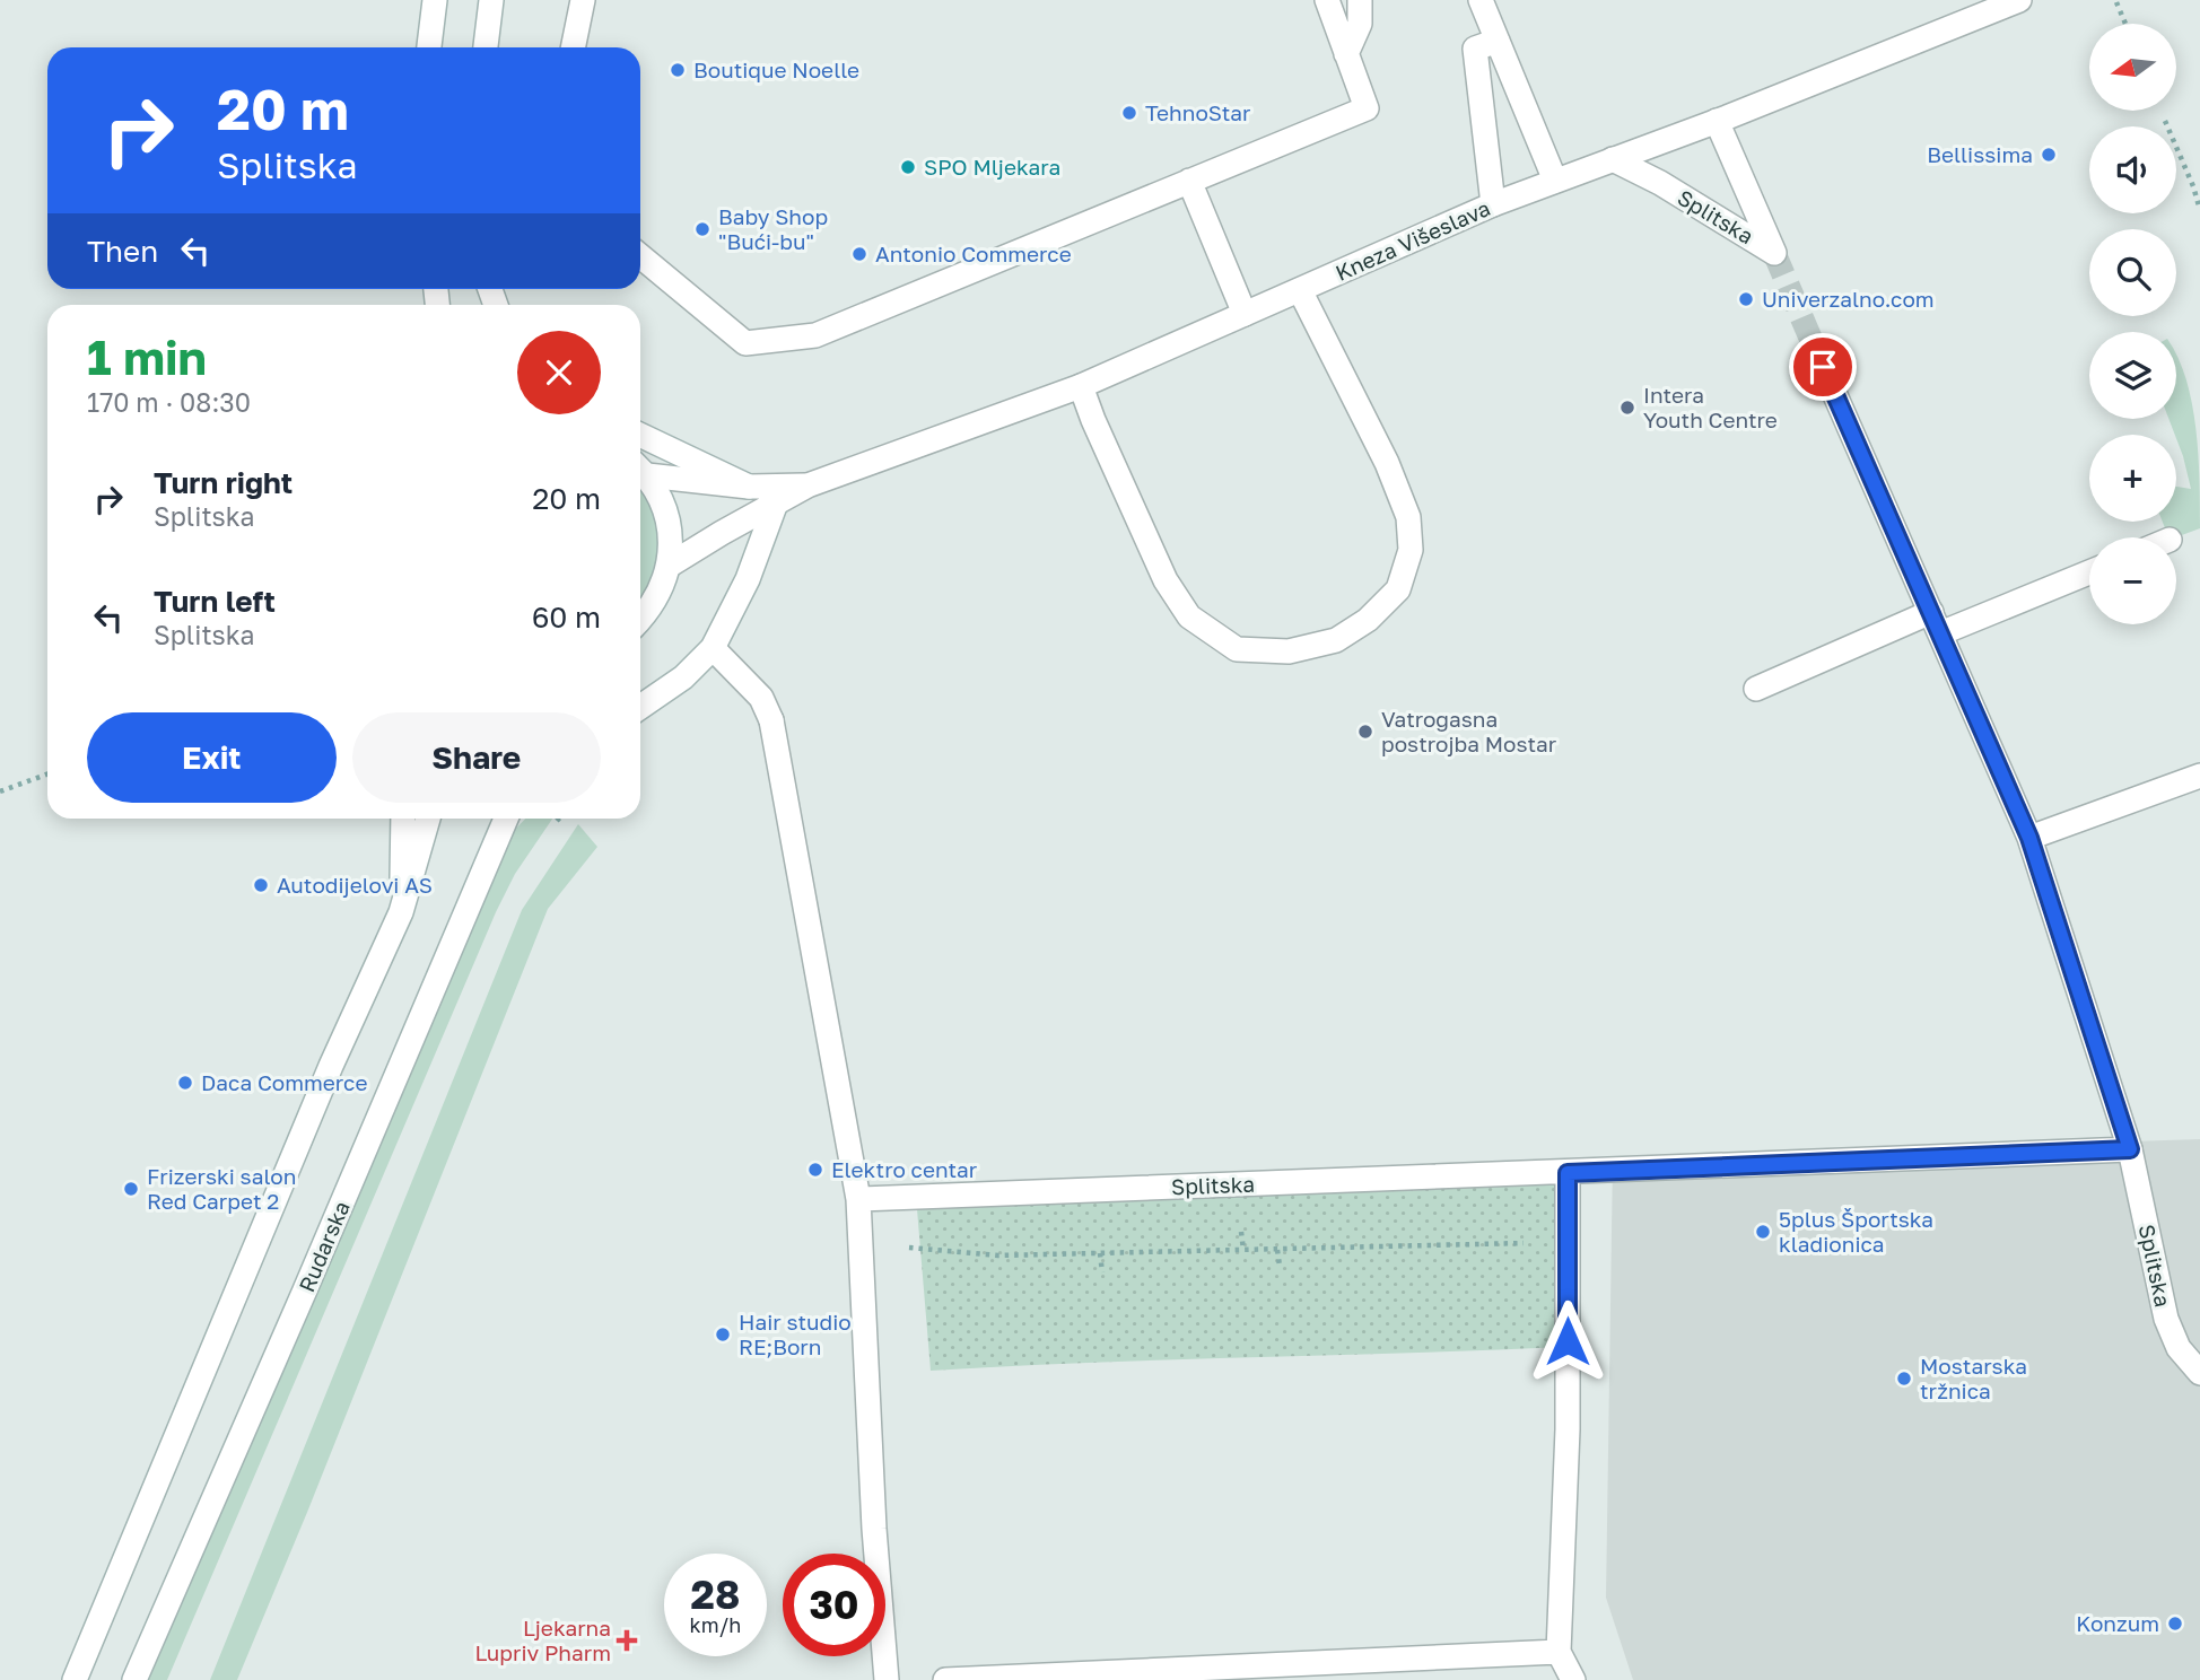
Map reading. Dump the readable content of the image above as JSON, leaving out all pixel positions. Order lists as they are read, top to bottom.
{
  "streets": {
    "street": ["Splitska", "Kneza Višeslava", "Rudarska"]
  },
  "crossings": [
    ["Splitska", "Kneza Višeslava"]
  ],
  "places": {
    "other": [
      "Boutique Noelle",
      "TehnoStar",
      "Bellissima",
      "SPO Mljekara",
      "Baby Shop \"Bući-bu\"",
      "Antonio Commerce",
      "Univerzalno.com",
      "Intera Youth Centre",
      "Vatrogasna postrojba Mostar",
      "Autodijelovi AS",
      "Daca Commerce",
      "Elektro centar",
      "Frizerski salon Red Carpet 2",
      "5plus Športska kladionica",
      "Hair studio RE;Born",
      "Mostarska tržnica",
      "Konzum"
    ],
    "health": ["Ljekarna Lupriv Pharm"]
  },
  "north": "left",
  "page": {
    "map_buttons": ["+", "−"],
    "turn": ["20 m", "Splitska"],
    "then": "Then",
    "heading": ["1 min", "170 m · 08:30"],
    "list": [
      {
        "name": "Turn right",
        "note": "Splitska",
        "value": "20 m"
      },
      {
        "name": "Turn left",
        "note": "Splitska",
        "value": "60 m"
      }
    ],
    "buttons": ["Exit", "Share"],
    "speed": "28 km/h",
    "limit": "30"
  }
}
